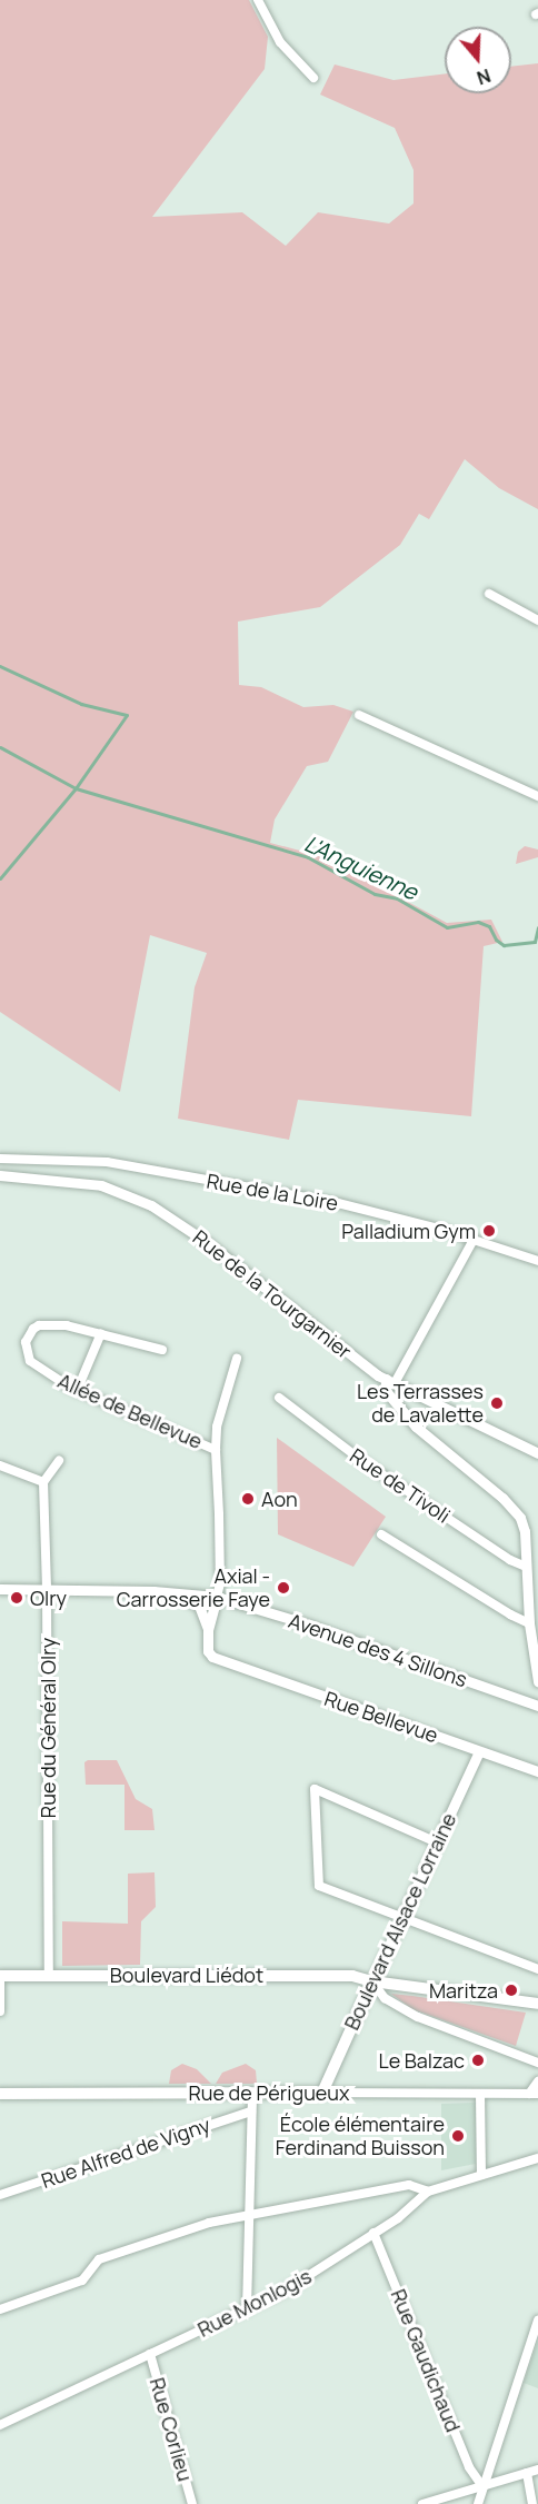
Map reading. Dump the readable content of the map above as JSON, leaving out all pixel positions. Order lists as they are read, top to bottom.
{
  "streets": {
    "main road": ["Boulevard Alsace Lorraine", "Boulevard Liédot", "Rue de Périgueux"],
    "street": [
      "Rue de la Loire",
      "Rue de la Tourgarnier",
      "Allée de Bellevue",
      "Rue de Tivoli",
      "Avenue des 4 Sillons",
      "Rue Bellevue",
      "Rue du Général Olry",
      "Rue Alfred de Vigny",
      "Rue Monlogis",
      "Rue Gaudichaud",
      "Rue Corlieu"
    ]
  },
  "crossings": [
    ["Rue de la Tourgarnier", "Rue de Tivoli"],
    ["Allée de Bellevue", "Avenue des 4 Sillons"],
    ["Rue Bellevue", "Boulevard Alsace Lorraine"],
    ["Rue du Général Olry", "Boulevard Liédot"],
    ["Boulevard Alsace Lorraine", "Boulevard Liédot"],
    ["Boulevard Alsace Lorraine", "Rue de Périgueux"],
    ["Rue Monlogis", "Rue Gaudichaud"],
    ["Rue Monlogis", "Rue Corlieu"]
  ],
  "water": ["L'Anguienne"],
  "places": [
    "Palladium Gym",
    "Les Terrasses de Lavalette",
    "Aon",
    "Axial - Carrosserie Faye",
    "Olry",
    "Maritza",
    "Le Balzac",
    "École élémentaire Ferdinand Buisson"
  ],
  "north": "bottom"
}
